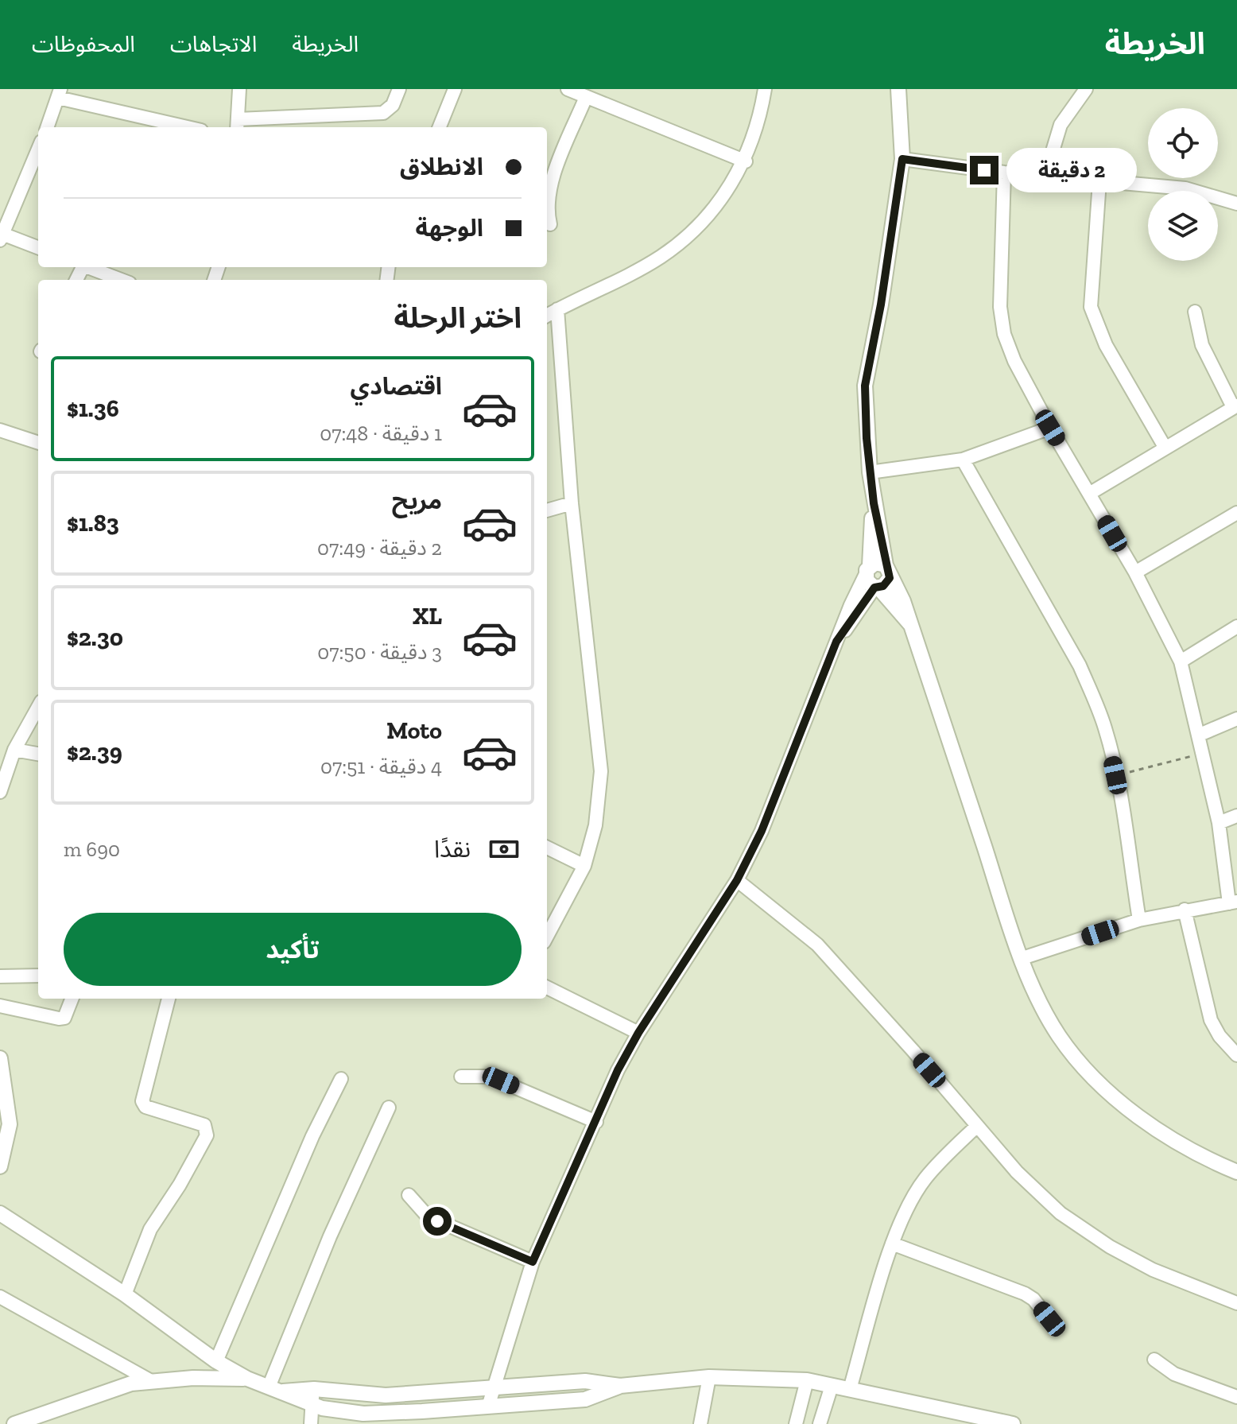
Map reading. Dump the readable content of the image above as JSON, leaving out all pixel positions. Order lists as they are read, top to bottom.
{
  "page": {
    "header": "الخريطة",
    "nav": ["الخريطة", "الاتجاهات", "المحفوظات"],
    "banner": ["الانطلاق", "الوجهة"],
    "bubble": "2 دقيقة",
    "heading": "اختر الرحلة",
    "list": [
      {
        "name": "اقتصادي",
        "note": "1 دقيقة · 07:48",
        "value": "$1.36"
      },
      {
        "name": "مريح",
        "note": "2 دقيقة · 07:49",
        "value": "$1.83"
      },
      {
        "name": "XL",
        "note": "3 دقيقة · 07:50",
        "value": "$2.30"
      },
      {
        "name": "Moto",
        "note": "4 دقيقة · 07:51",
        "value": "$2.39"
      }
    ],
    "pay": ["نقدًا", "690 m"],
    "buttons": "تأكيد"
  }
}
